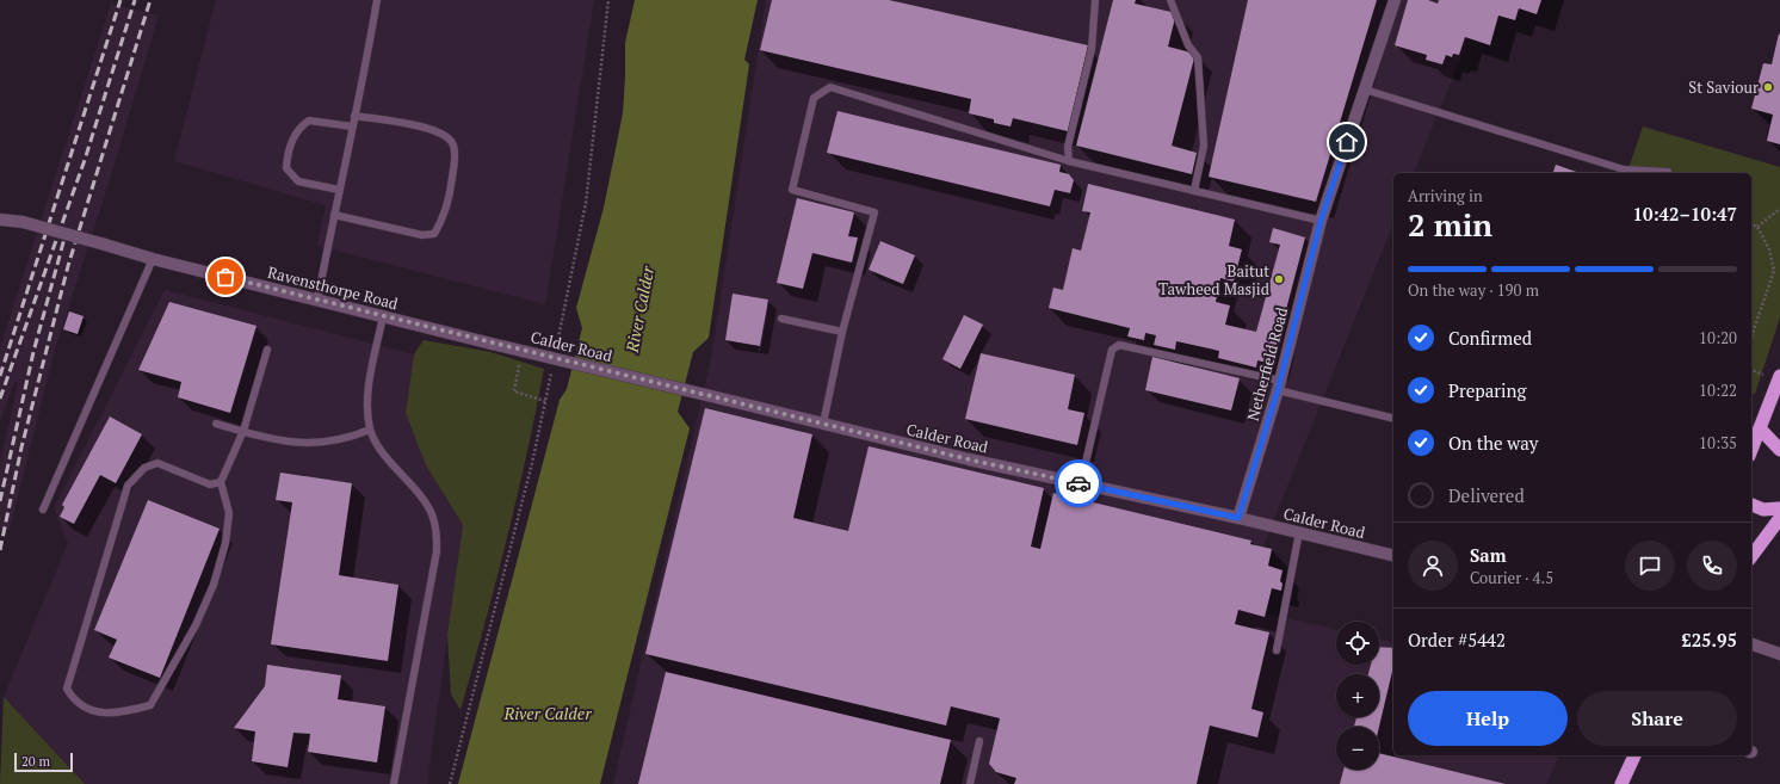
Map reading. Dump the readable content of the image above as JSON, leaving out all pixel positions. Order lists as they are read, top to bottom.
{
  "streets": {
    "street": ["Ravensthorpe Road", "Calder Road", "Netherfield Road"]
  },
  "crossings": [
    ["Ravensthorpe Road", "Calder Road"],
    ["Calder Road", "Netherfield Road"]
  ],
  "water": ["River Calder"],
  "places": ["St Saviour", "Baitut Tawheed Masjid"],
  "scale_bar": "20 m",
  "page": {
    "heading": ["2 min", "Arriving in", "10:42–10:47"],
    "panel": [
      "Sam",
      "Courier · 4.5",
      "Order #5442",
      "£25.95"
    ],
    "bar": "On the way · 190 m",
    "list": [
      ["Confirmed", "10:20"],
      ["Preparing", "10:22"],
      ["On the way", "10:35"],
      "Delivered"
    ],
    "map_buttons": ["+", "−"],
    "buttons": ["Help", "Share"],
    "scale": "20 m"
  }
}
